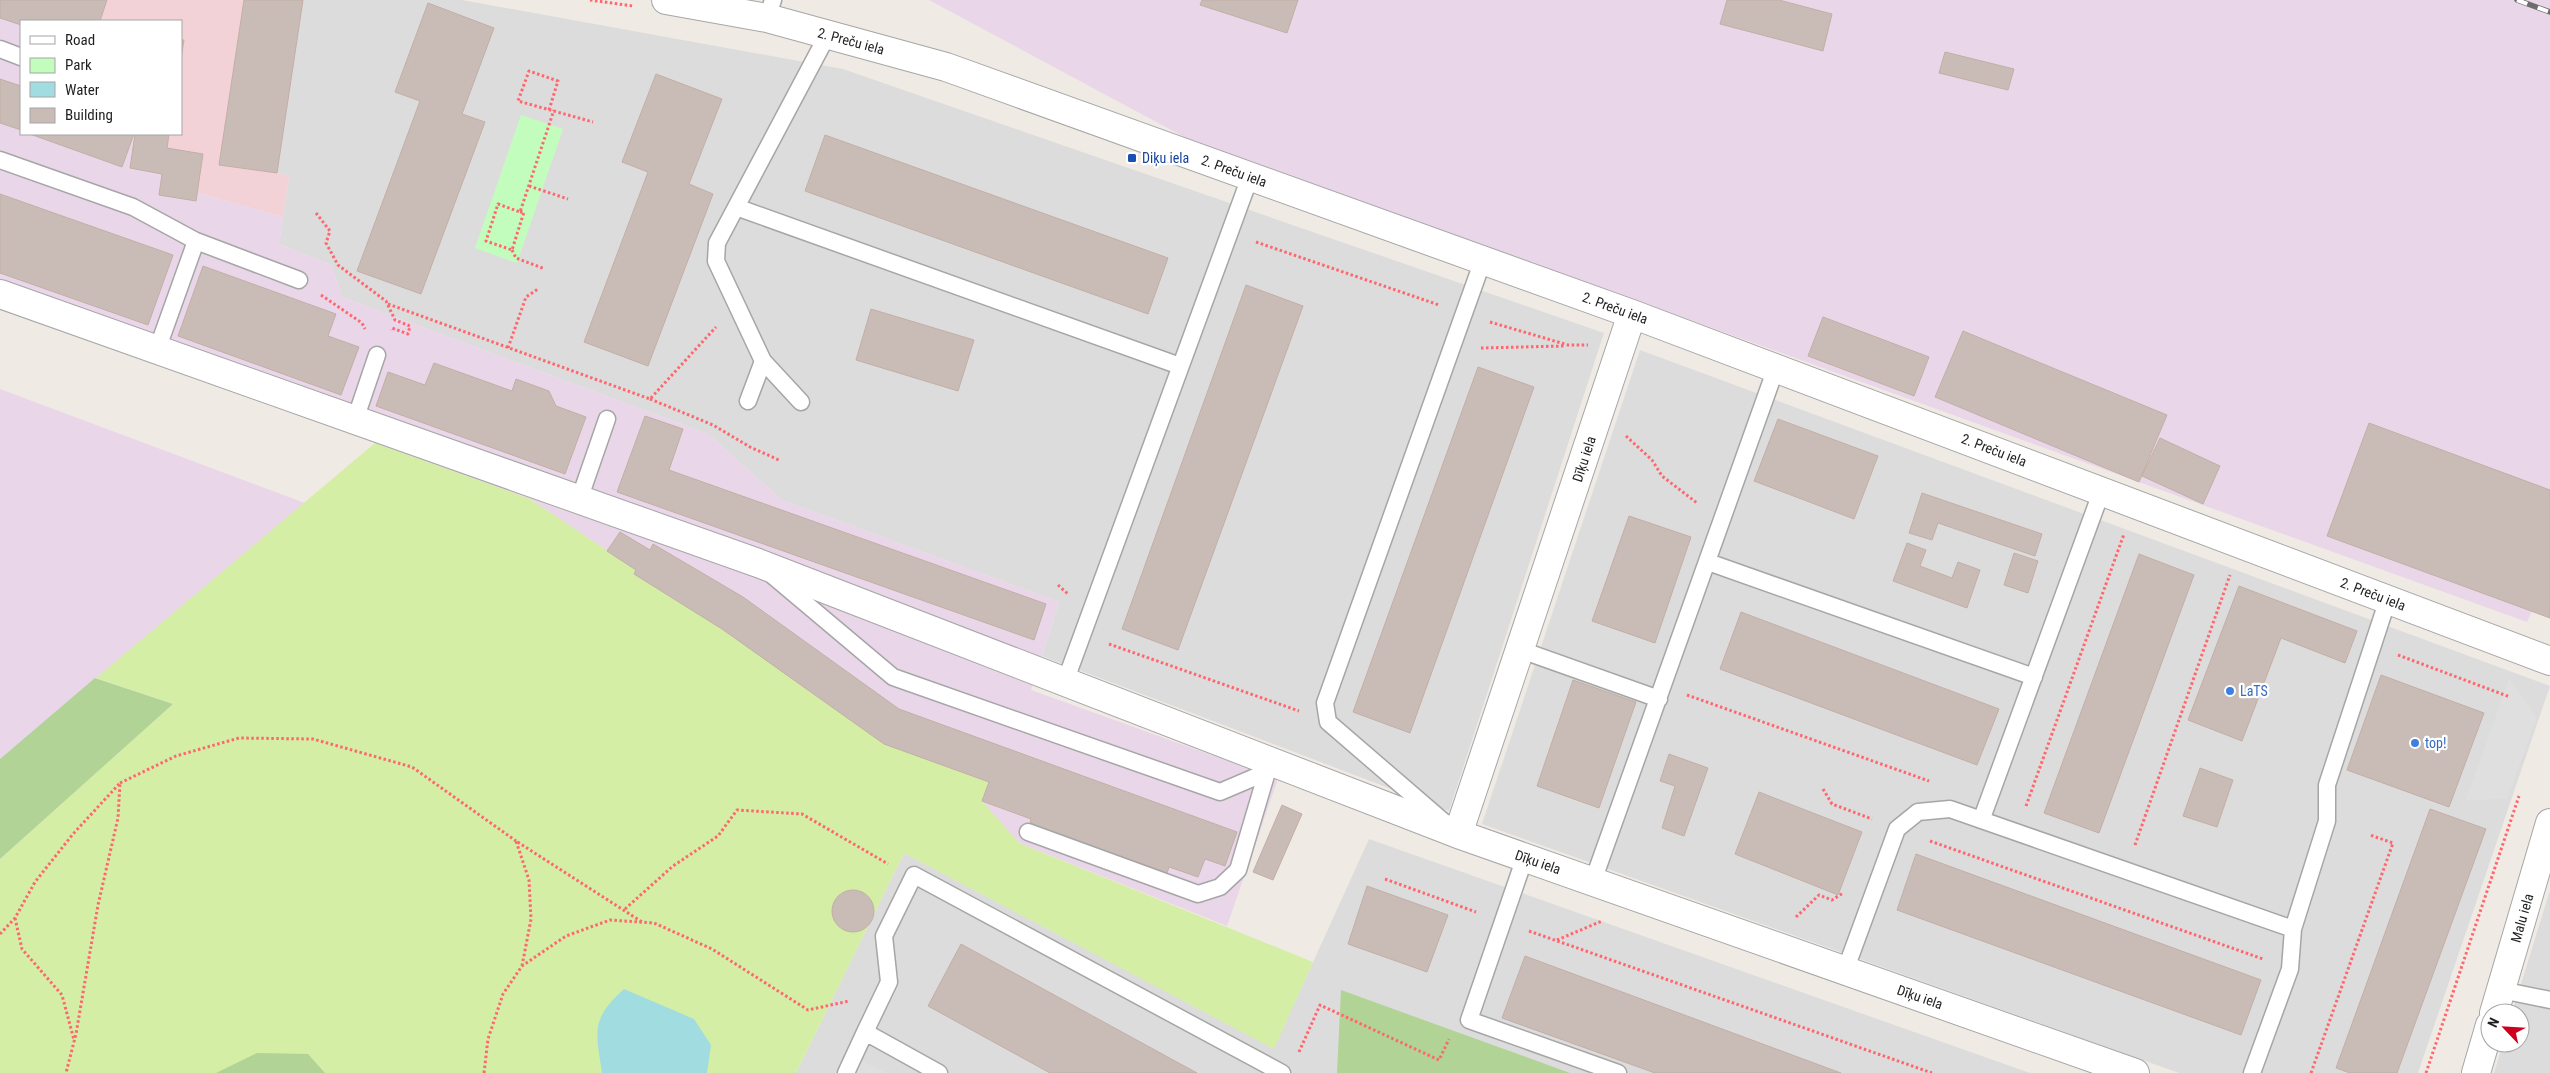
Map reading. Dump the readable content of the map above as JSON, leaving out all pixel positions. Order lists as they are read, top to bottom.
{
  "streets": {
    "street": ["2. Preču iela", "Dīķu iela", "Malu iela"]
  },
  "crossings": [
    ["2. Preču iela", "Dīķu iela"]
  ],
  "places": {
    "transit": ["Diķu iela"],
    "other": ["LaTS", "top!"]
  },
  "legend": [
    "Road",
    "Park",
    "Water",
    "Building"
  ],
  "north": "top left"
}
